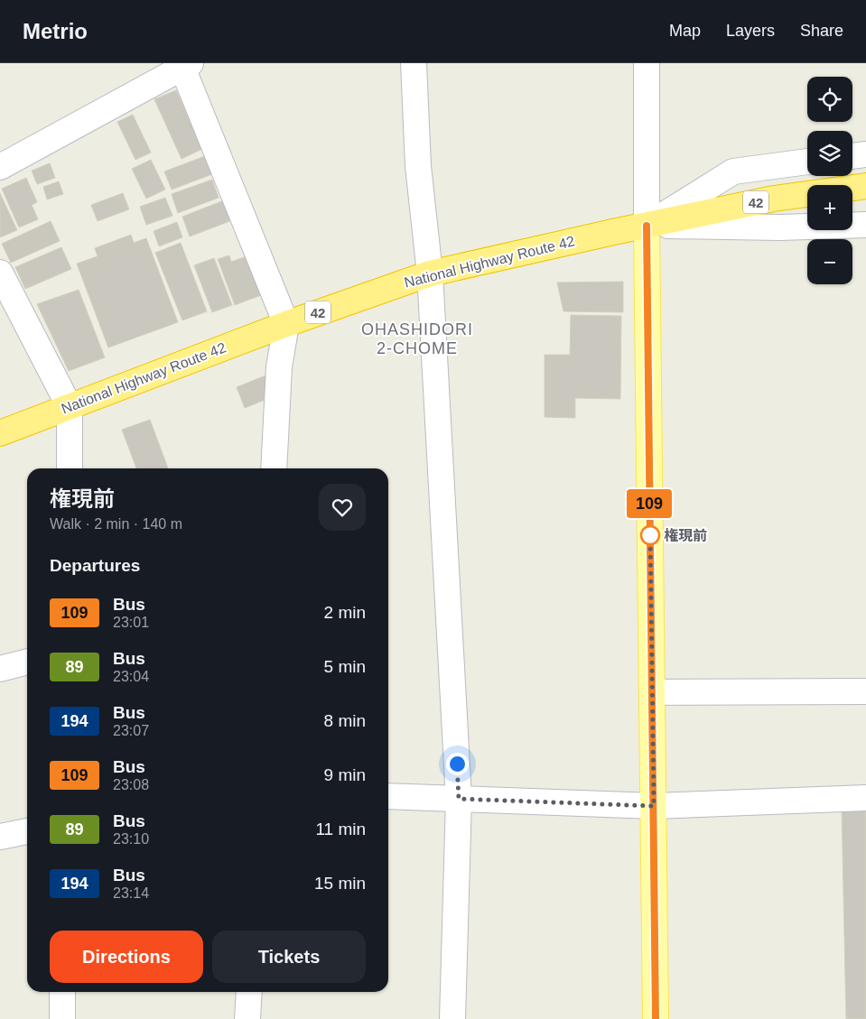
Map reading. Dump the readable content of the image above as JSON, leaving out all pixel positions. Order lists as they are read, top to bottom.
{
  "streets": {
    "highway": ["42", "National Highway Route 42"]
  },
  "districts": ["OHASHIDORI 2-CHOME"],
  "places": ["権現前"],
  "lines": ["bus line 109"],
  "page": {
    "header": "Metrio",
    "nav": ["Map", "Layers", "Share"],
    "on_map": "109",
    "map_buttons": ["+", "−"],
    "heading": [
      ["権現前", "Walk · 2 min · 140 m"],
      "Departures"
    ],
    "list": [
      {
        "mark": "109",
        "name": "Bus",
        "note": "23:01",
        "value": "2 min"
      },
      {
        "mark": "89",
        "name": "Bus",
        "note": "23:04",
        "value": "5 min"
      },
      {
        "mark": "194",
        "name": "Bus",
        "note": "23:07",
        "value": "8 min"
      },
      {
        "mark": "109",
        "name": "Bus",
        "note": "23:08",
        "value": "9 min"
      },
      {
        "mark": "89",
        "name": "Bus",
        "note": "23:10",
        "value": "11 min"
      },
      {
        "mark": "194",
        "name": "Bus",
        "note": "23:14",
        "value": "15 min"
      }
    ],
    "buttons": ["Directions", "Tickets"]
  }
}
